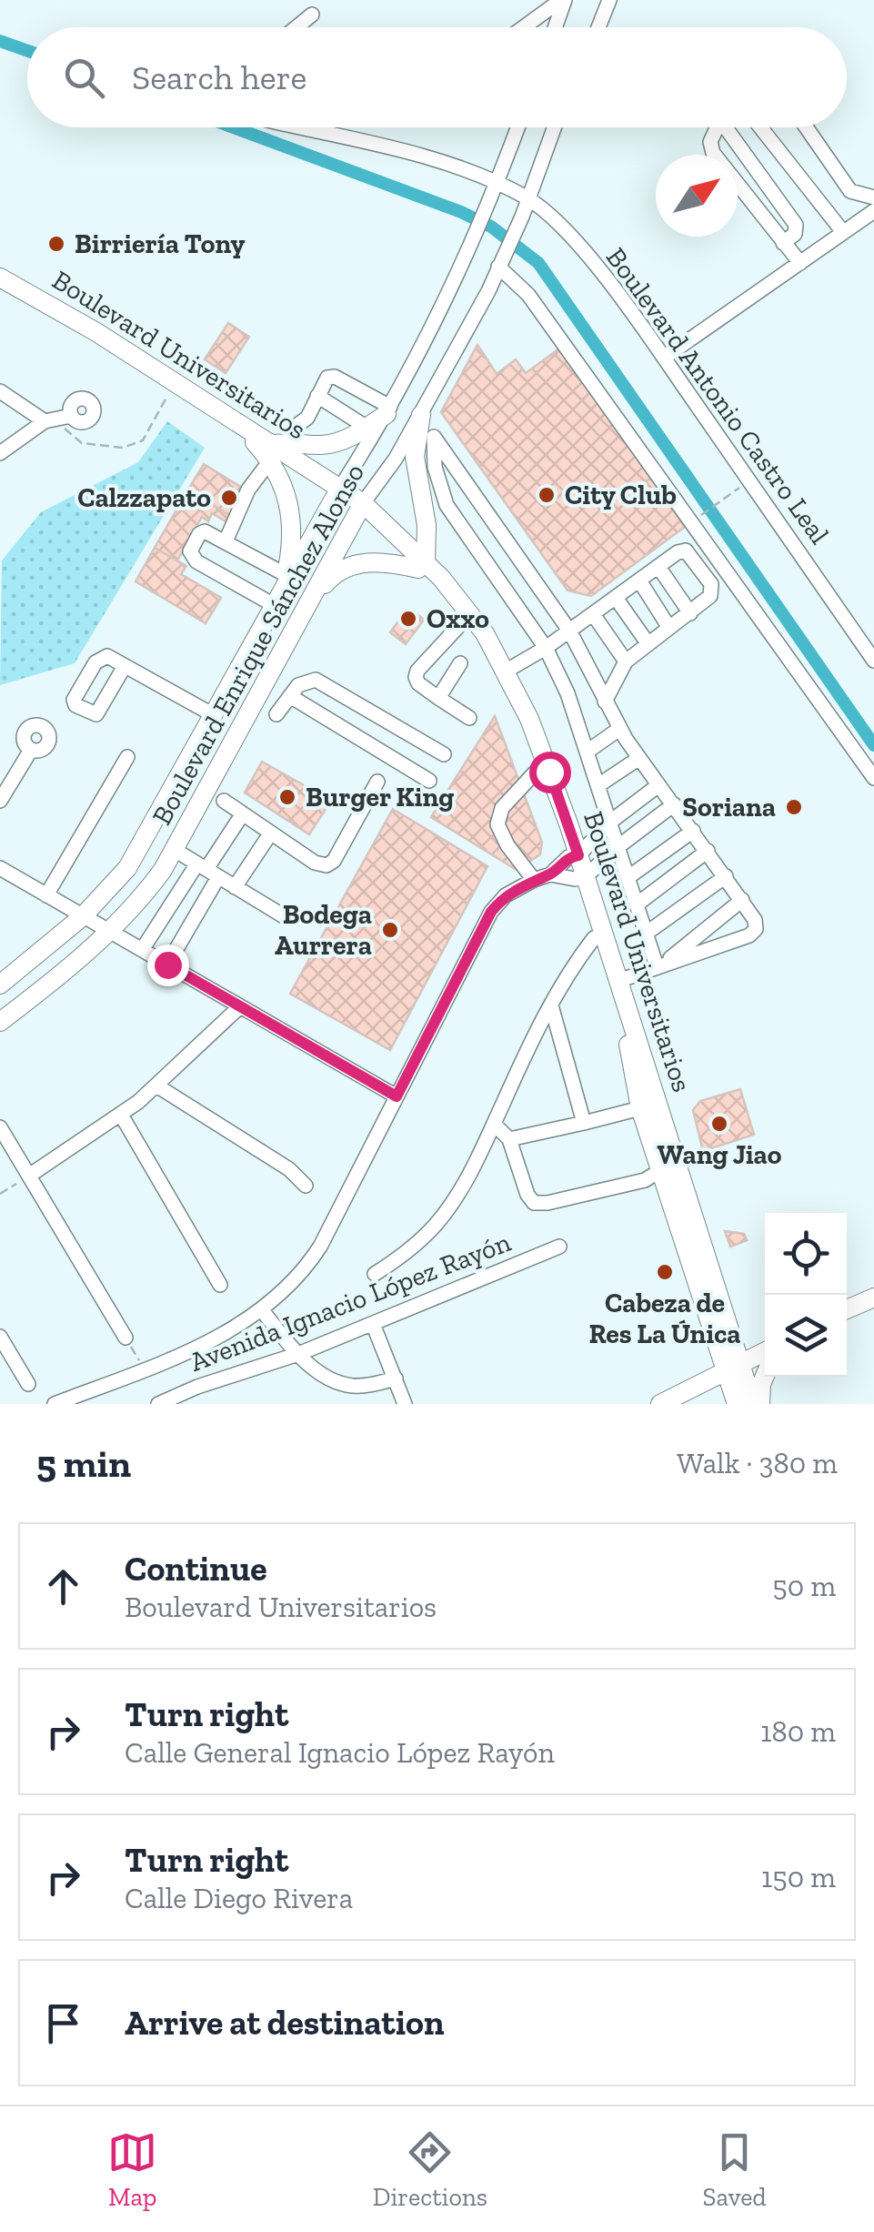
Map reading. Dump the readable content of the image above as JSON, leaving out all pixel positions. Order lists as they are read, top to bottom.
{
  "streets": {
    "main road": ["Boulevard Universitarios", "Boulevard Enrique Sánchez Alonso"],
    "street": ["Boulevard Antonio Castro Leal", "Avenida Ignacio López Rayón"]
  },
  "crossings": [
    ["Boulevard Universitarios", "Boulevard Enrique Sánchez Alonso"],
    ["Boulevard Antonio Castro Leal", "Boulevard Enrique Sánchez Alonso"]
  ],
  "places": [
    "Birriería Tony",
    "City Club",
    "Calzzapato",
    "Oxxo",
    "Burger King",
    "Soriana",
    "Bodega Aurrera",
    "Wang Jiao",
    "Cabeza de Res La Única"
  ],
  "north": "top right",
  "page": {
    "search": "Search here",
    "heading": ["5 min", "Walk · 380 m"],
    "list": [
      ["Continue", "Boulevard Universitarios", "50 m"],
      ["Turn right", "Calle General Ignacio López Rayón", "180 m"],
      ["Turn right", "Calle Diego Rivera", "150 m"],
      "Arrive at destination"
    ],
    "nav": ["Map", "Directions", "Saved"]
  }
}
